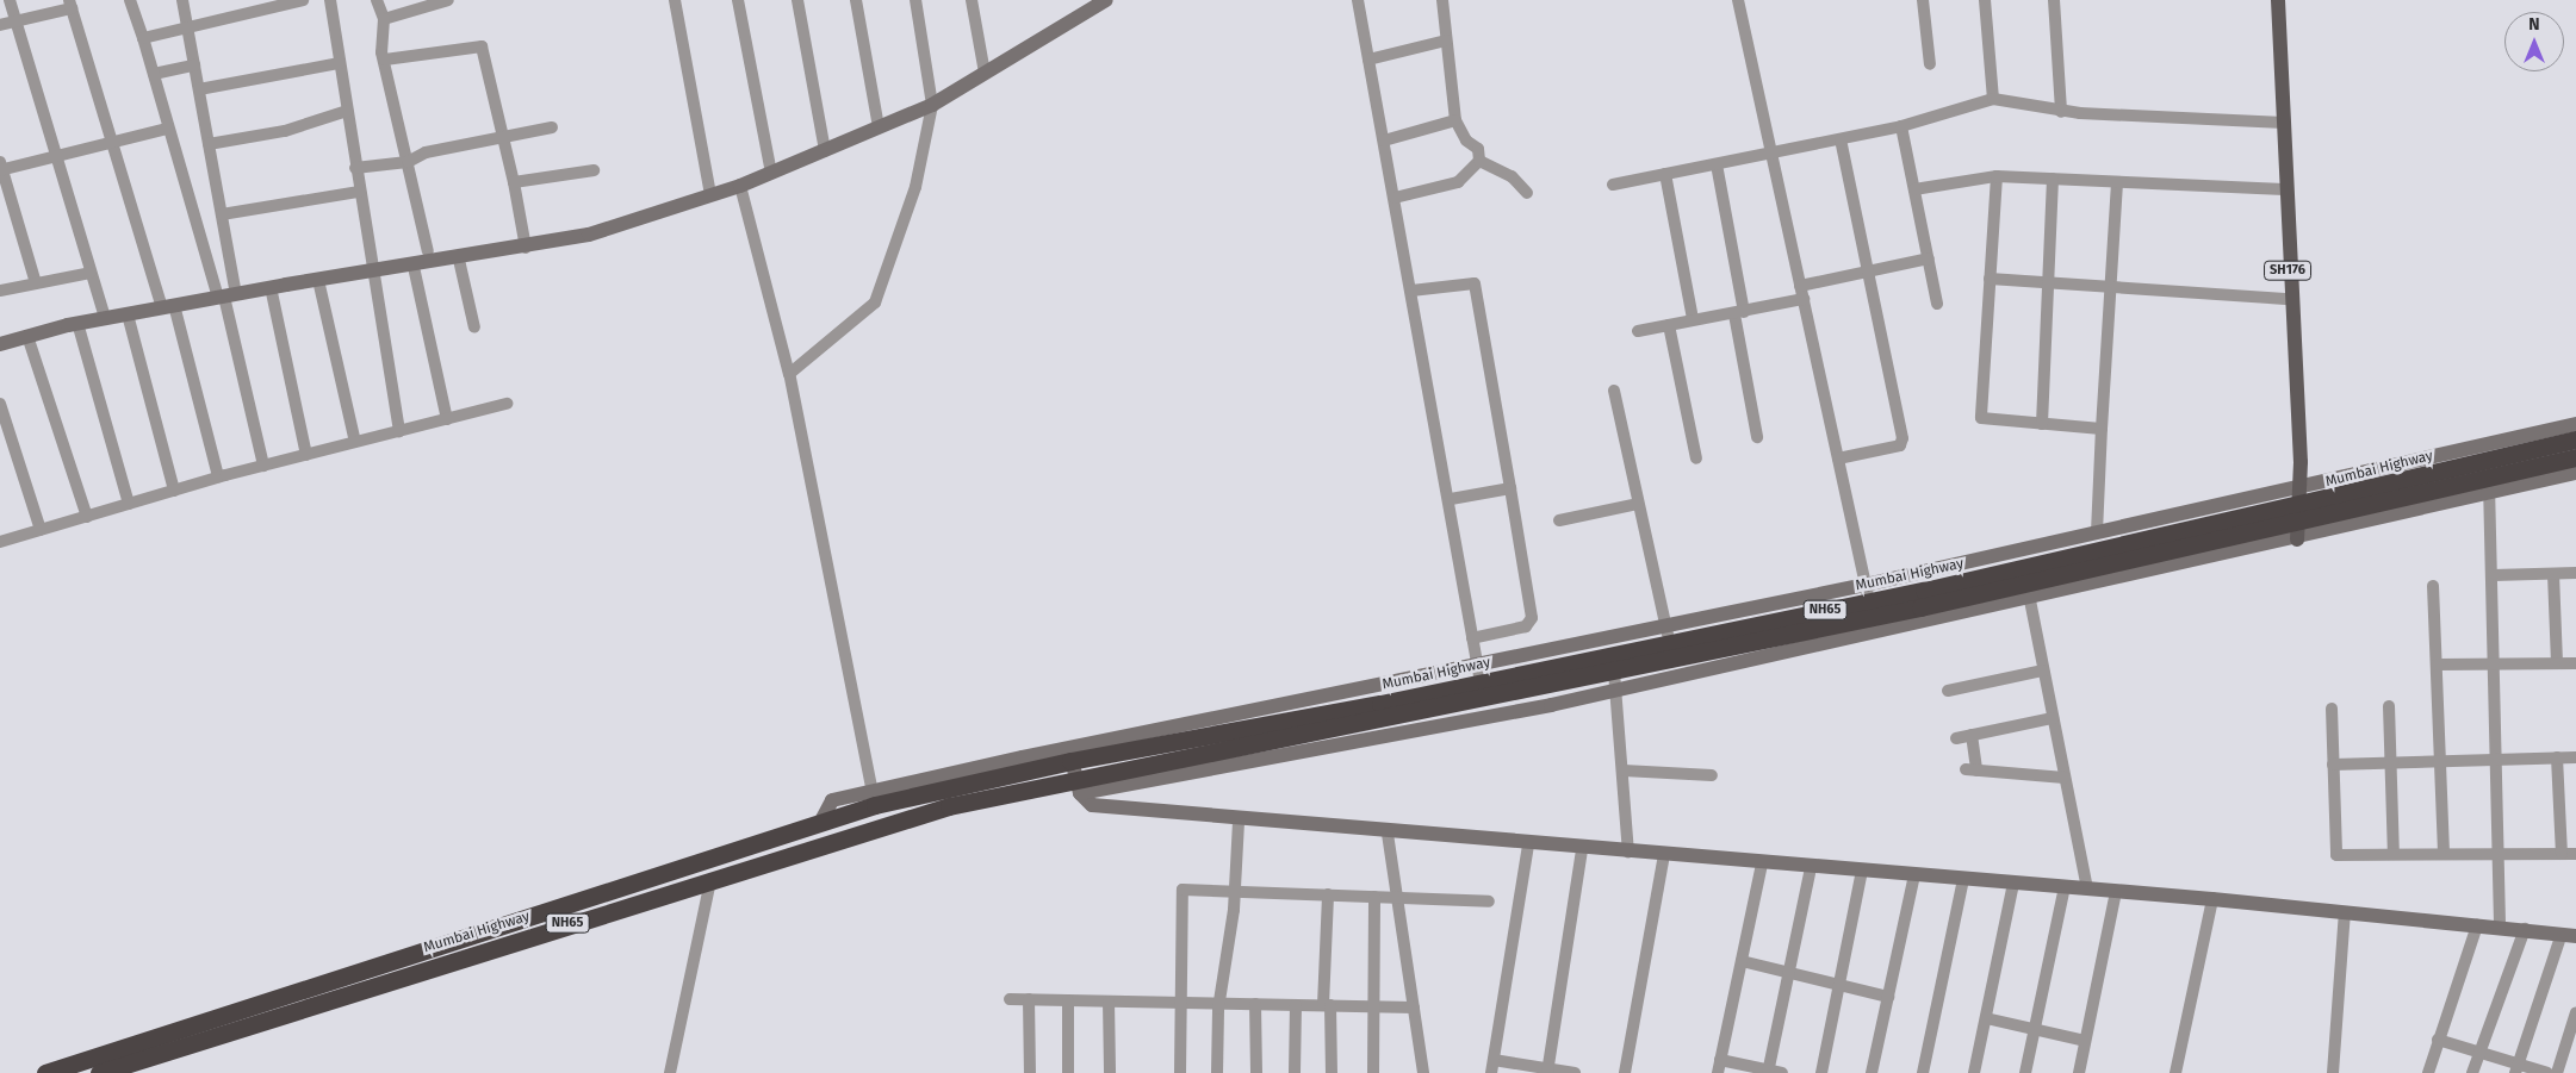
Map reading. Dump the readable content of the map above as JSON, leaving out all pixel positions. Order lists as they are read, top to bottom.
{
  "streets": {
    "highway": ["Mumbai Highway", "NH65"],
    "main road": ["SH176"]
  },
  "crossings": [
    ["SH176", "Mumbai Highway"],
    ["Mumbai Highway", "NH65"]
  ],
  "north": "top"
}
